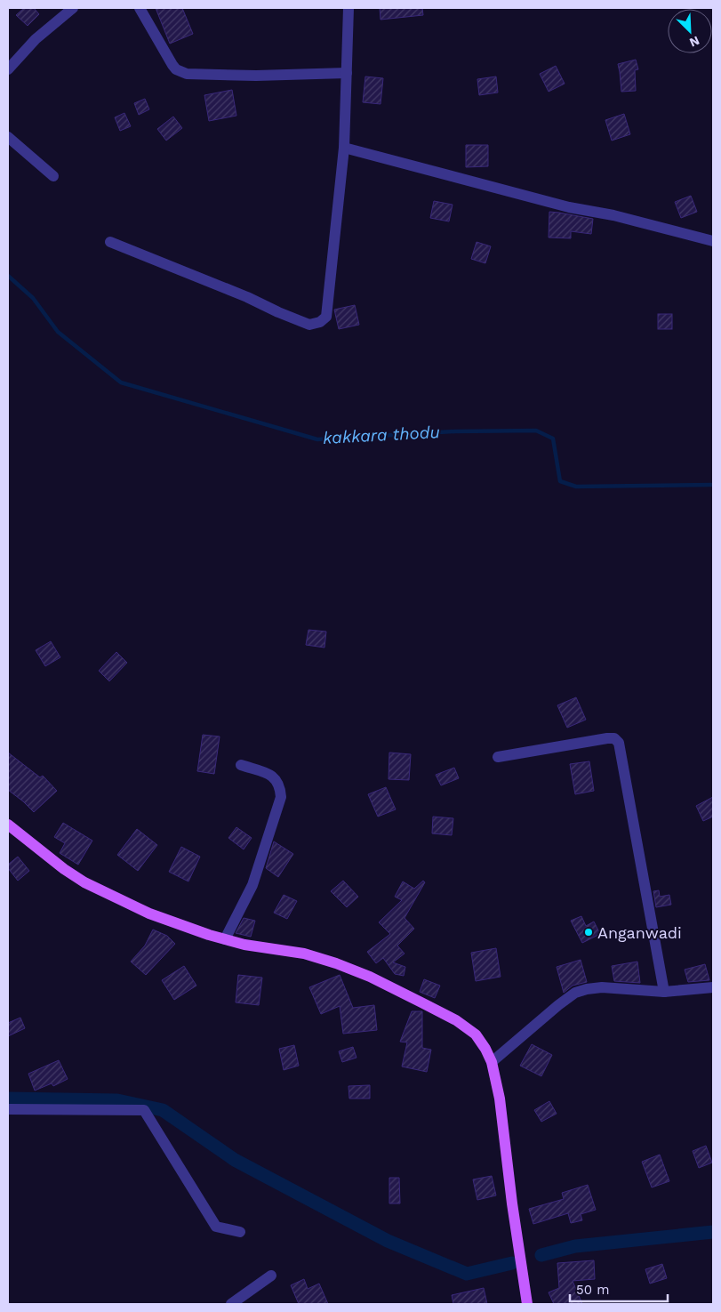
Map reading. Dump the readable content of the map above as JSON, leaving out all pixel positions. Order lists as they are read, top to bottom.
{
  "water": ["kakkara thodu"],
  "places": ["Anganwadi"],
  "scale_bar": "50 m",
  "north": "bottom right"
}
